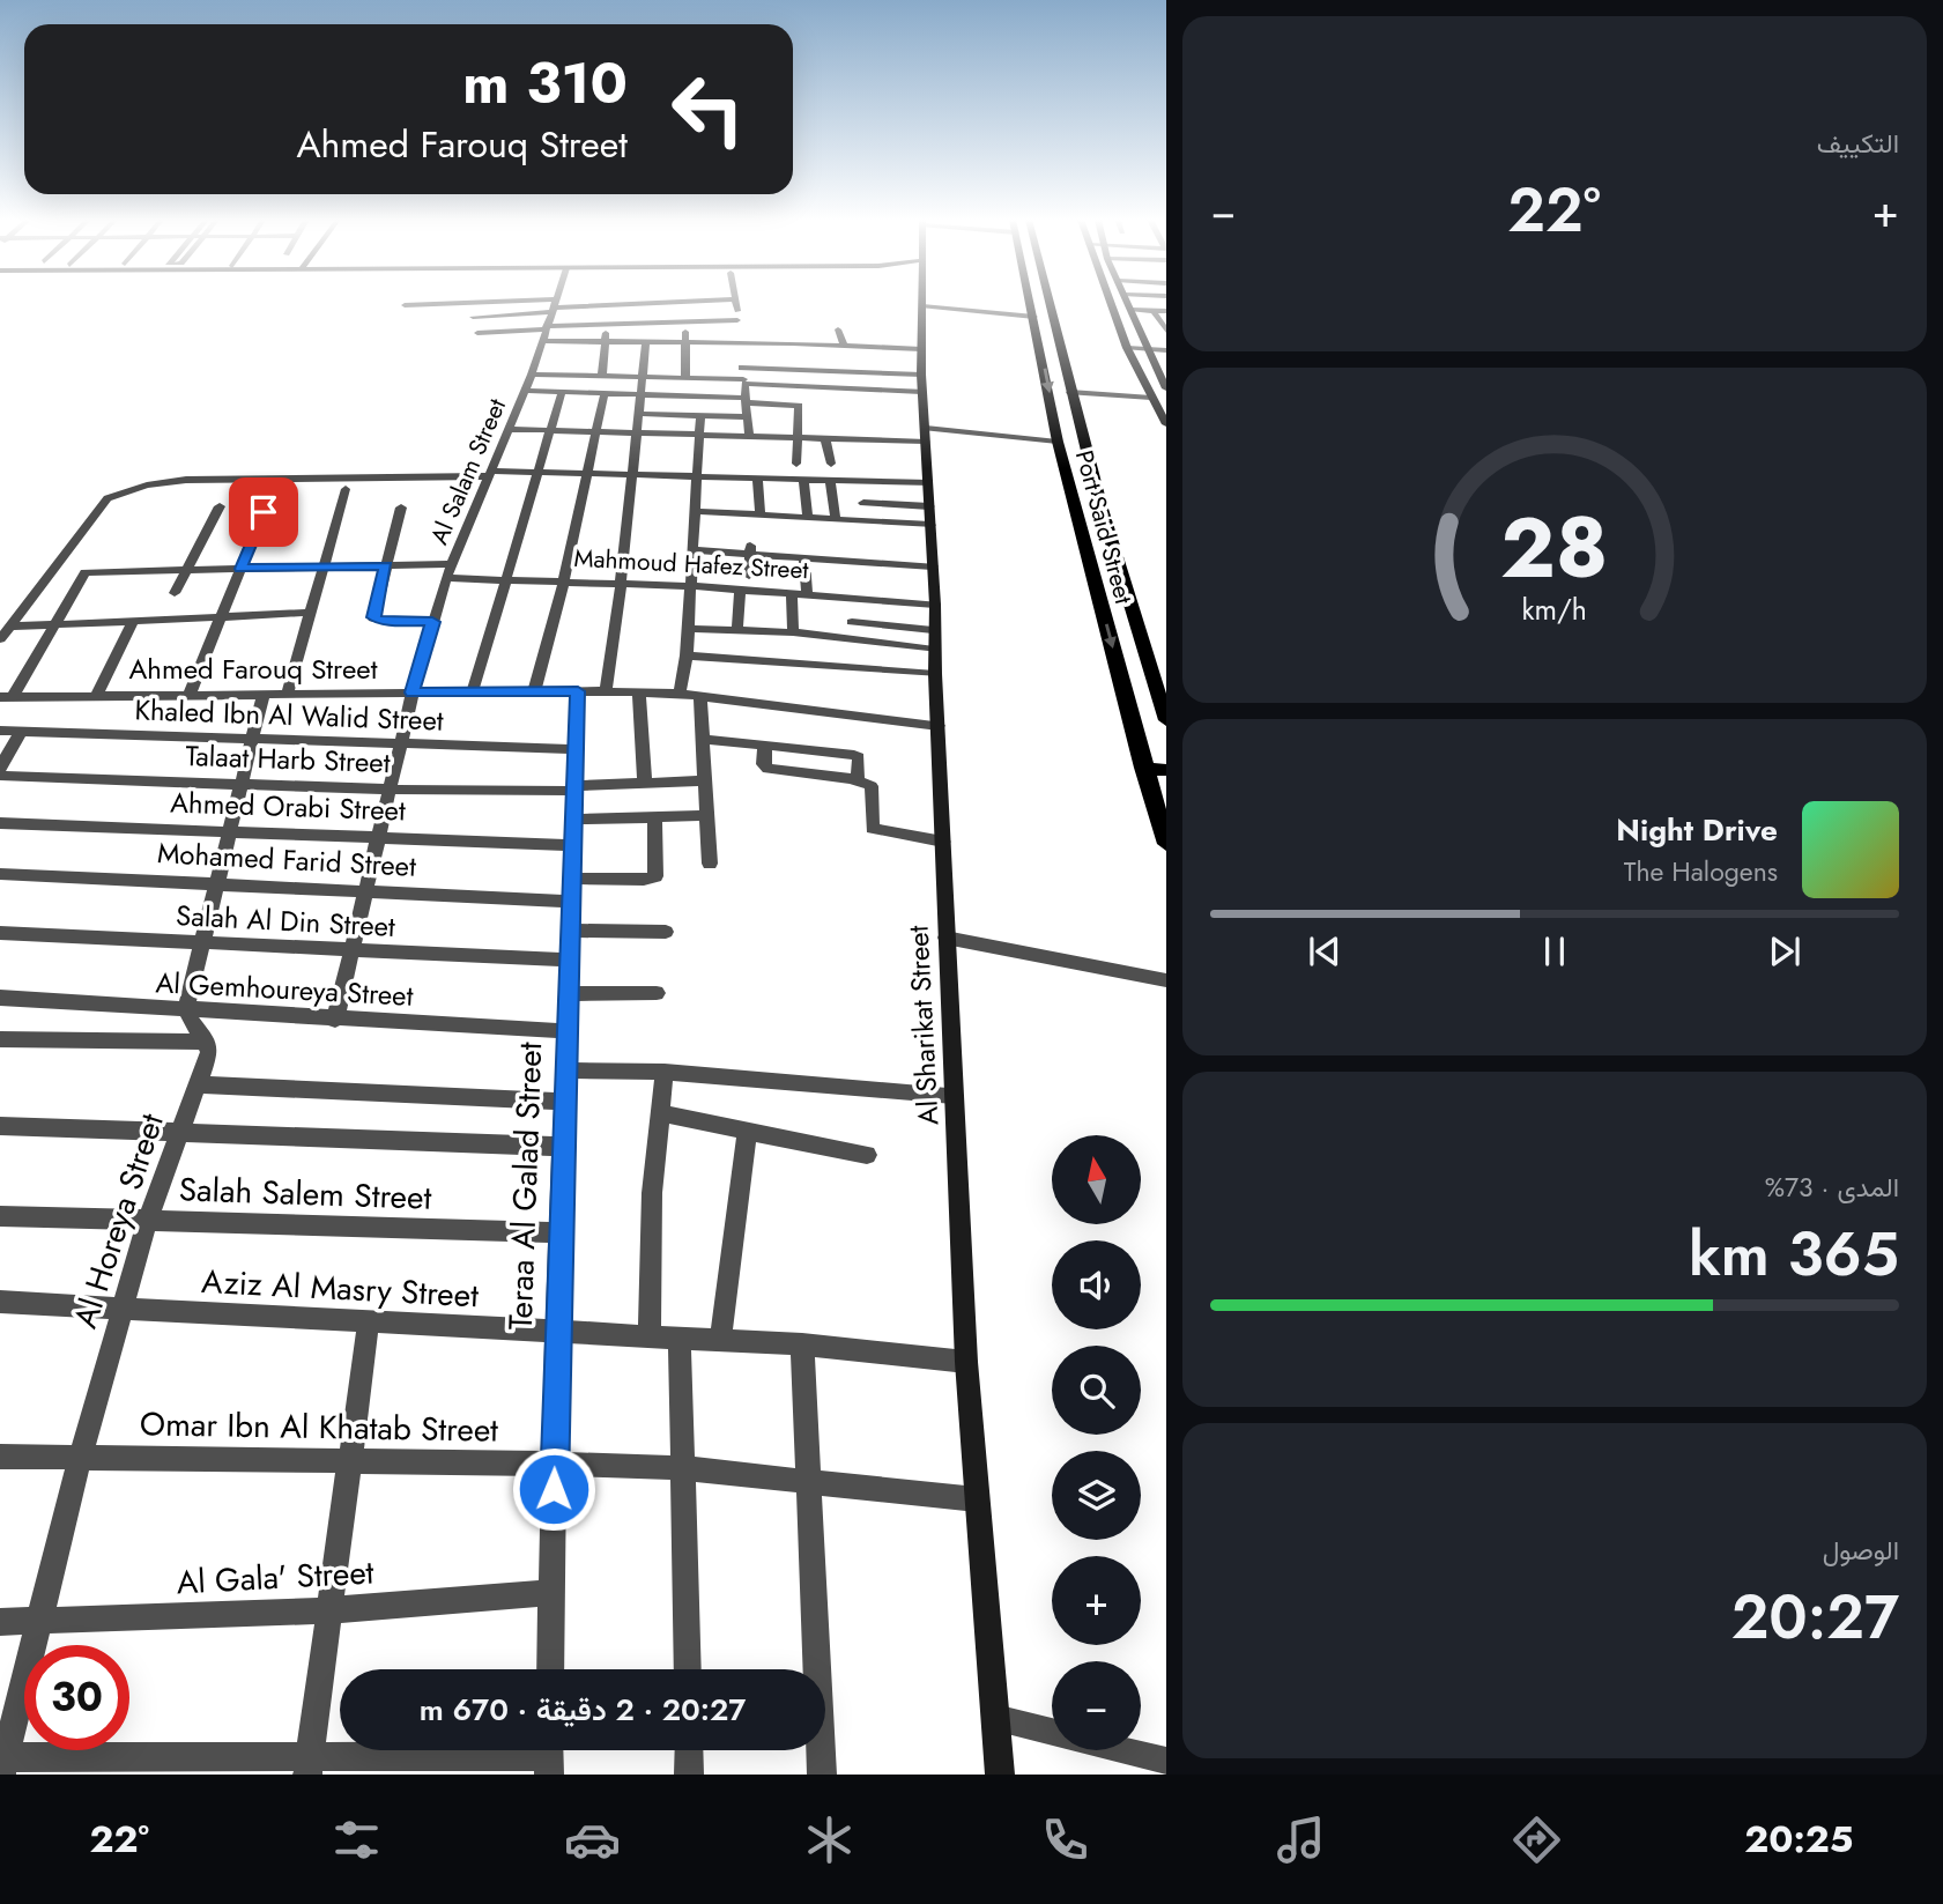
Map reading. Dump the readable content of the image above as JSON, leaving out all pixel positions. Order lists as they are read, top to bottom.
{
  "streets": {
    "main road": ["Port Said Street"],
    "street": [
      "Al Salam Street",
      "Mahmoud Hafez Street",
      "Ahmed Farouq Street",
      "Khaled Ibn Al Walid Street",
      "Talaat Harb Street",
      "Ahmed Orabi Street",
      "Mohamed Farid Street",
      "Salah Al Din Street",
      "Al Gemhoureya Street",
      "Al Sharikat Street",
      "Teraa Al Galad Street",
      "Salah Salem Street",
      "Al Horeya Street",
      "Aziz Al Masry Street",
      "Omar Ibn Al Khatab Street",
      "Al Gala' Street"
    ]
  },
  "crossings": [
    ["Al Salam Street", "Mahmoud Hafez Street"],
    ["Al Salam Street", "Ahmed Farouq Street"],
    ["Al Salam Street", "Khaled Ibn Al Walid Street"],
    ["Al Salam Street", "Talaat Harb Street"],
    ["Al Salam Street", "Ahmed Orabi Street"],
    ["Al Salam Street", "Mohamed Farid Street"],
    ["Al Salam Street", "Salah Al Din Street"],
    ["Al Salam Street", "Al Gemhoureya Street"],
    ["Mahmoud Hafez Street", "Al Sharikat Street"],
    ["Ahmed Farouq Street", "Al Sharikat Street"],
    ["Ahmed Farouq Street", "Teraa Al Galad Street"],
    ["Khaled Ibn Al Walid Street", "Teraa Al Galad Street"],
    ["Talaat Harb Street", "Teraa Al Galad Street"],
    ["Ahmed Orabi Street", "Teraa Al Galad Street"],
    ["Mohamed Farid Street", "Teraa Al Galad Street"],
    ["Salah Al Din Street", "Teraa Al Galad Street"],
    ["Al Gemhoureya Street", "Teraa Al Galad Street"],
    ["Al Sharikat Street", "Aziz Al Masry Street"],
    ["Al Sharikat Street", "Omar Ibn Al Khatab Street"],
    ["Teraa Al Galad Street", "Salah Salem Street"],
    ["Teraa Al Galad Street", "Aziz Al Masry Street"],
    ["Teraa Al Galad Street", "Omar Ibn Al Khatab Street"],
    ["Teraa Al Galad Street", "Al Gala' Street"],
    ["Salah Salem Street", "Al Horeya Street"],
    ["Al Horeya Street", "Aziz Al Masry Street"],
    ["Al Horeya Street", "Omar Ibn Al Khatab Street"],
    ["Al Horeya Street", "Al Gala' Street"]
  ],
  "north": "top",
  "page": {
    "tile": [
      "التكييف",
      ["المدى · 73%", "365 km"],
      ["الوصول", "20:27"]
    ],
    "turn": ["310 m", "Ahmed Farouq Street"],
    "heat": ["−", "22°", "+"],
    "song": ["Night Drive", "The Halogens"],
    "map_buttons": ["+", "−"],
    "limit": "30",
    "trip": "20:27 · 2 دقيقة · 670 m",
    "tabs": ["20:25", "22°"],
    "gauge": ["28", "km/h"]
  }
}
